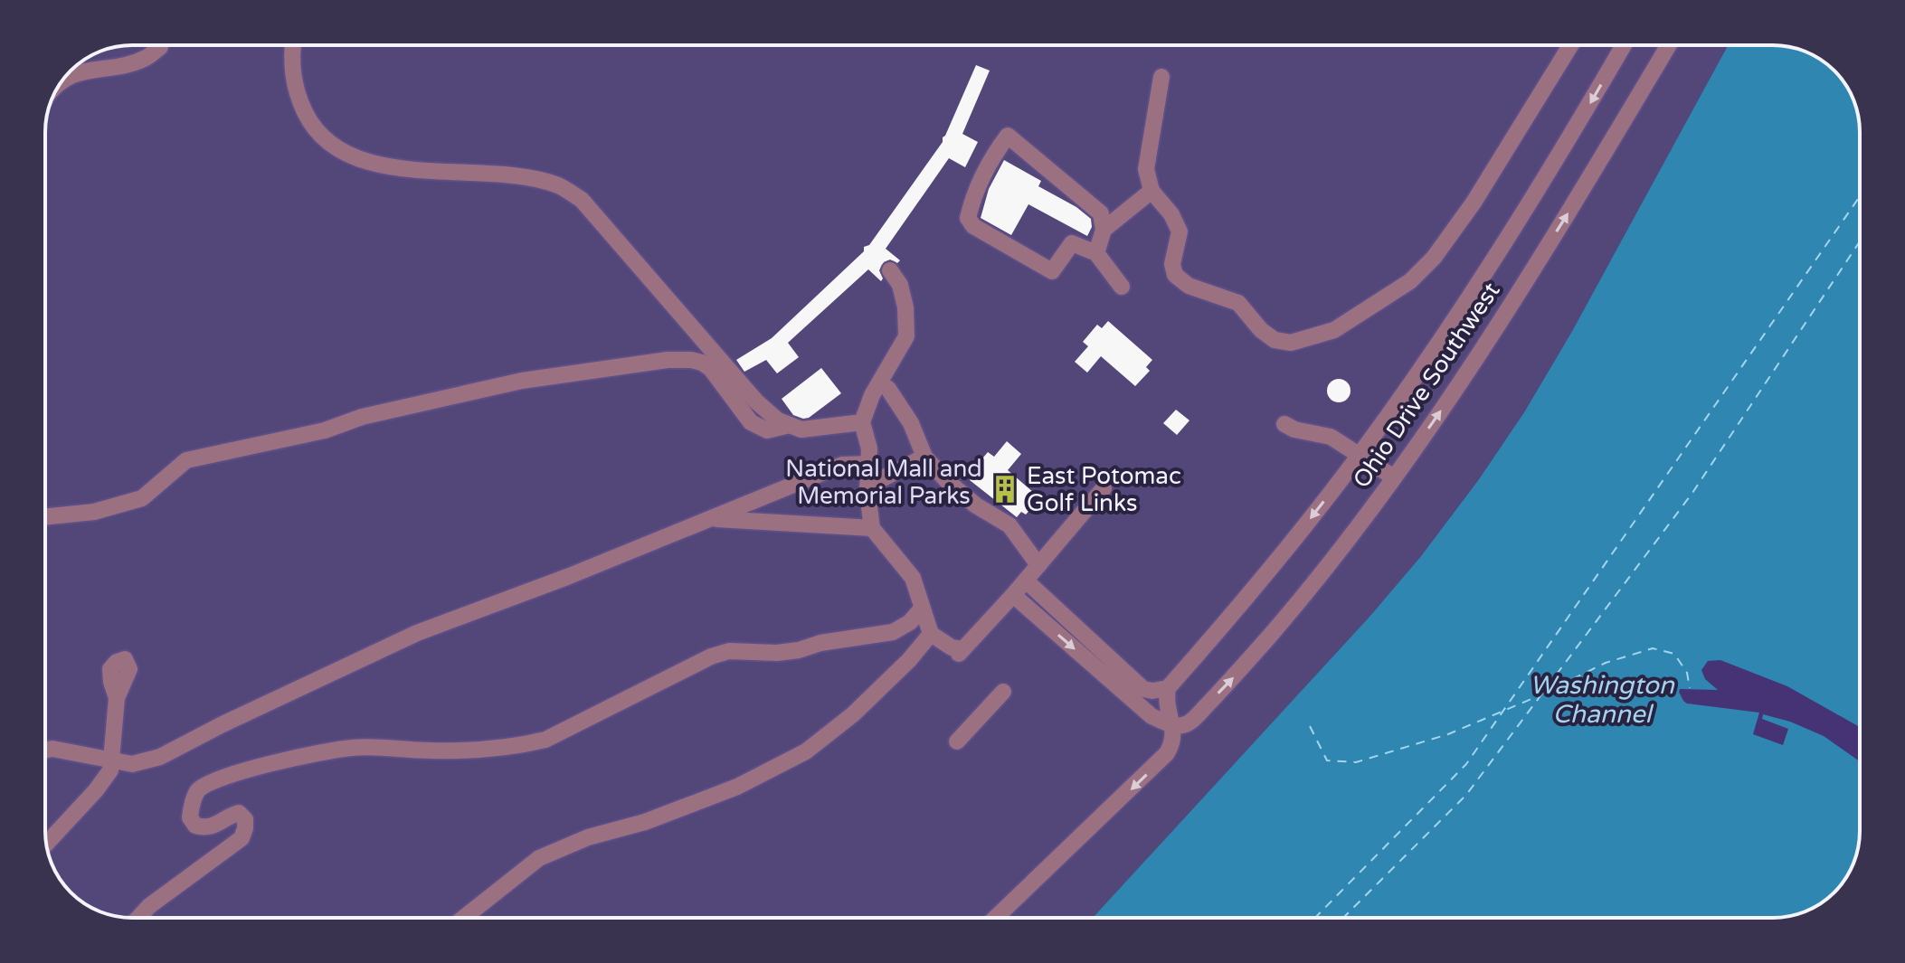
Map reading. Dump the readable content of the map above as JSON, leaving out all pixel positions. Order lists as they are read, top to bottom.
{
  "streets": {
    "street": ["Ohio Drive Southwest"]
  },
  "water": ["Washington Channel"],
  "parks": ["National Mall and Memorial Parks"],
  "places": {
    "building": ["East Potomac Golf Links"]
  }
}
